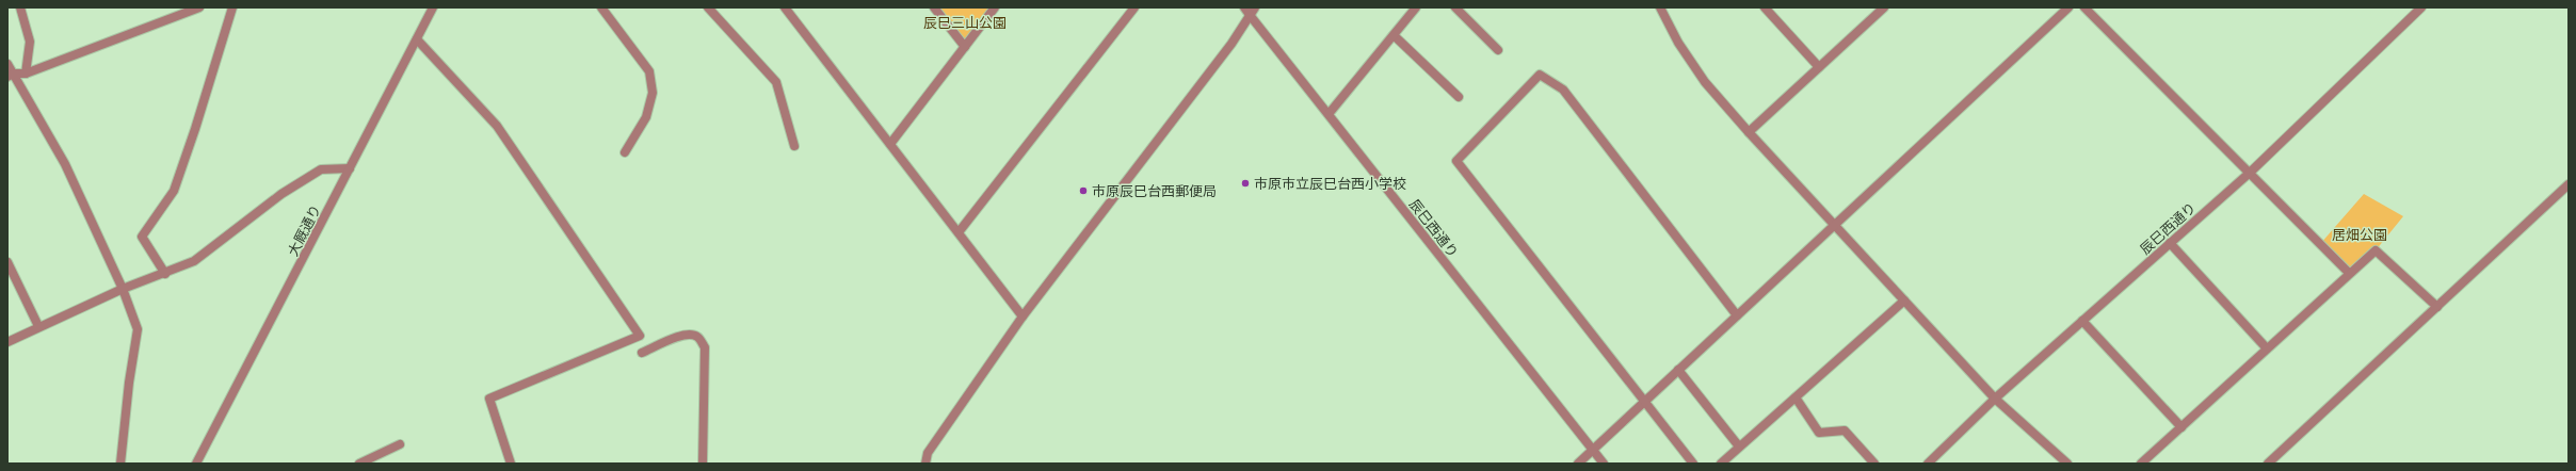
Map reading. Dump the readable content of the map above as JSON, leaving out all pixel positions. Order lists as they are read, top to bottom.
{
  "streets": {
    "street": ["辰巳西通り", "大厩通り"]
  },
  "parks": ["辰巳三山公園", "居畑公園"],
  "places": ["市原市立辰巳台西小学校", "市原辰巳台西郵便局"]
}
